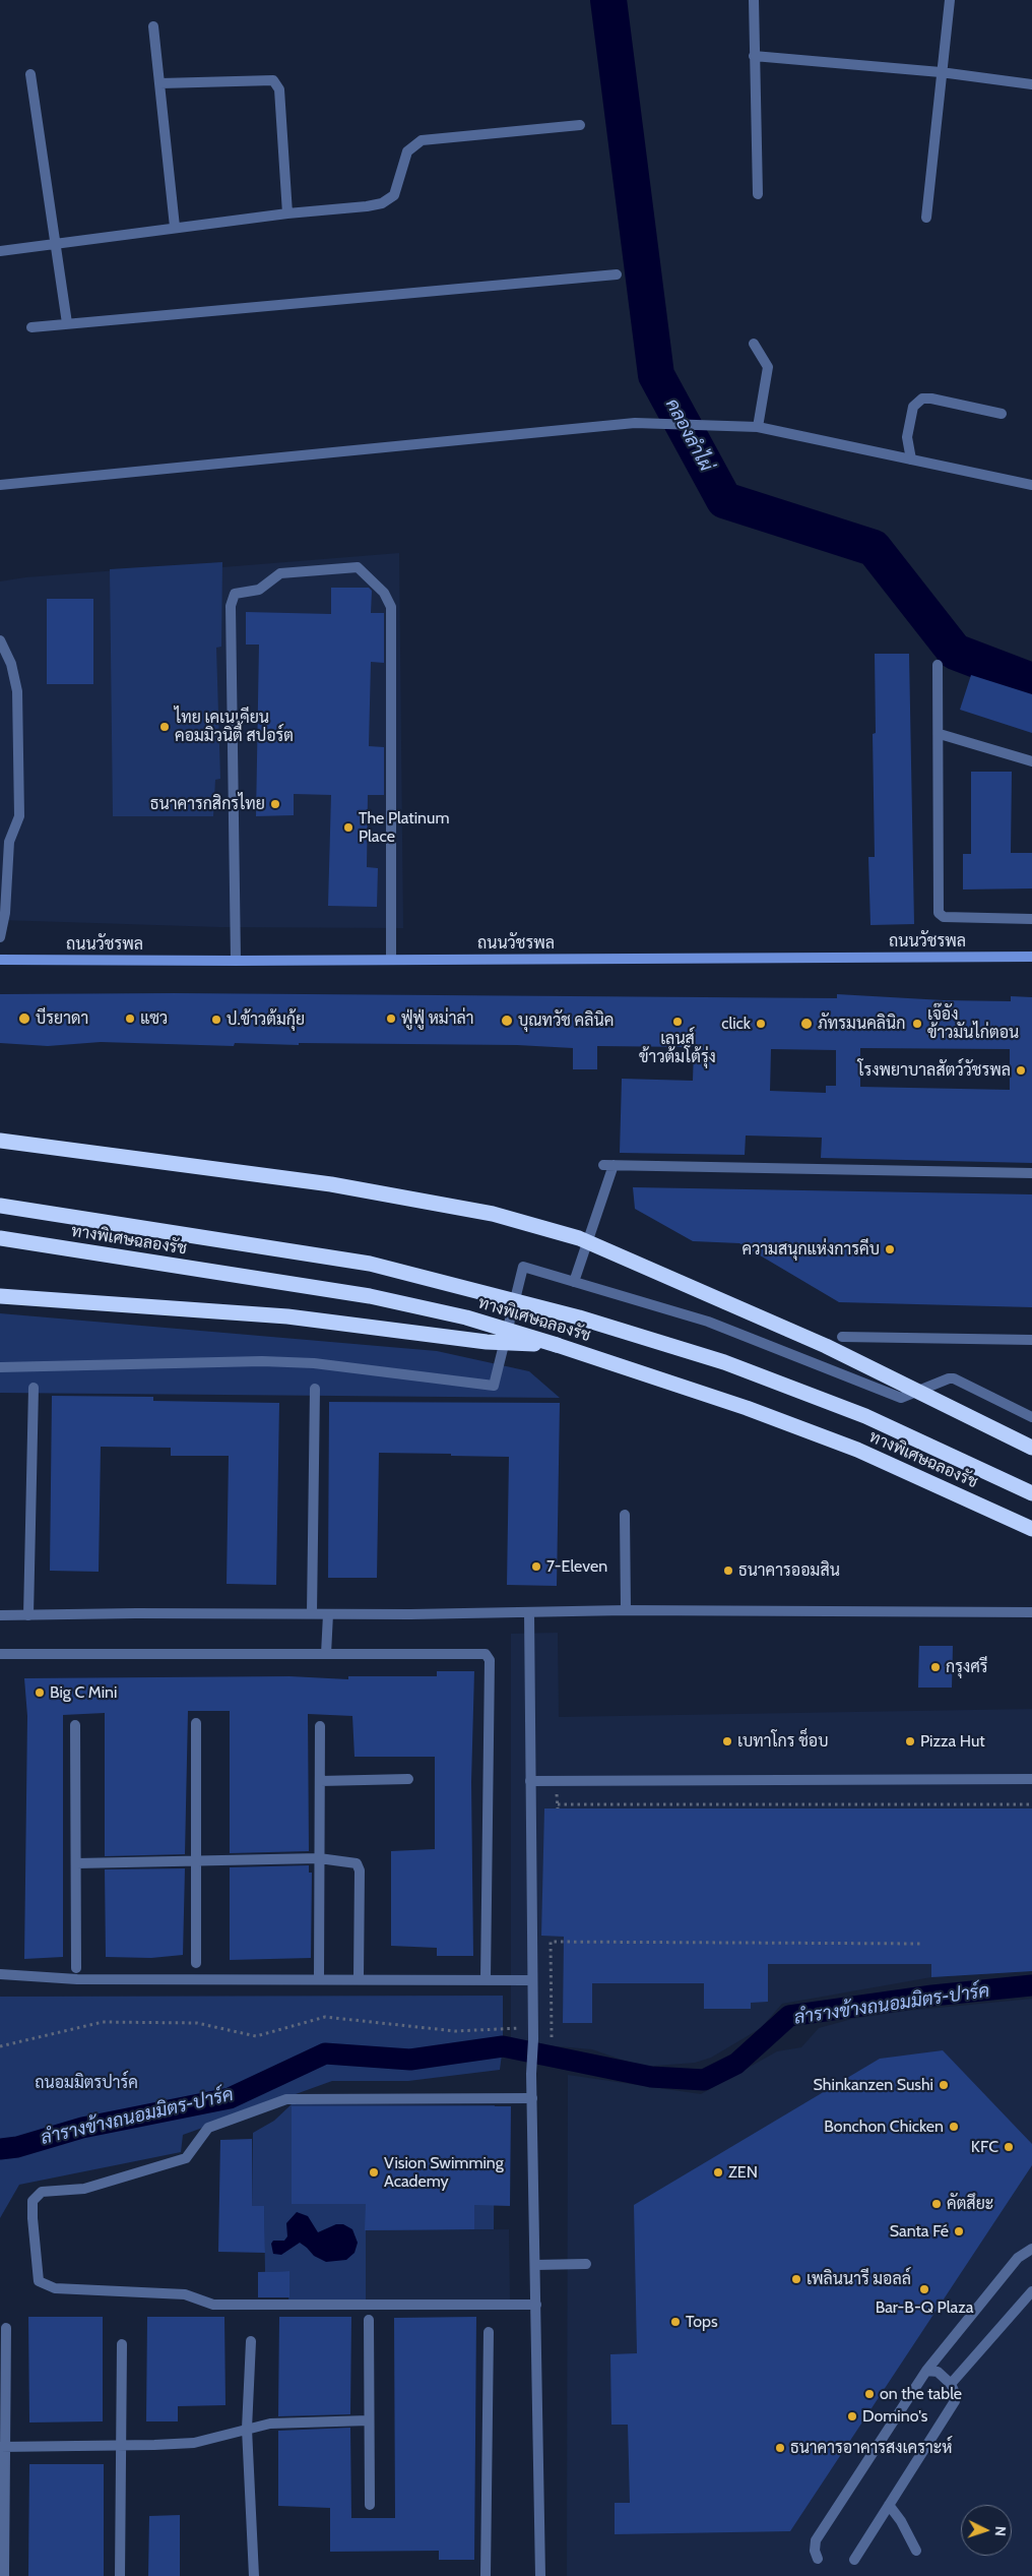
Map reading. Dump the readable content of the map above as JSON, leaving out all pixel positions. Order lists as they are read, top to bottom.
{
  "streets": {
    "highway": ["ทางพิเศษฉลองรัช"],
    "main road": ["ถนนวัชรพล"]
  },
  "water": ["คลองลำไผ่", "ลำรางข้างถนอมมิตร-ปาร์ค"],
  "parks": ["ถนอมมิตรปาร์ค"],
  "places": [
    "ไทย เคเนเดียน คอมมิวนิตี้ สปอร์ต",
    "ธนาคารกสิกรไทย",
    "The Platinum Place",
    "บีรยาดา",
    "แซว",
    "ฟู่ฟู่ หม่าล่า",
    "ป.ข้าวต้มกุ้ย",
    "บุณทวัช คลินิค",
    "เลนส์ ข้าวต้มโต้รุ่ง",
    "click",
    "ภัทรมนคลินิก",
    "เจ๊อัง ข้าวมันไก่ตอน",
    "โรงพยาบาลสัตว์วัชรพล",
    "ความสนุกแห่งการคีบ",
    "7-Eleven",
    "ธนาคารออมสิน",
    "กรุงศรี",
    "Big C Mini",
    "เบทาโกร ช็อบ",
    "Pizza Hut",
    "Shinkanzen Sushi",
    "Bonchon Chicken",
    "KFC",
    "Vision Swimming Academy",
    "ZEN",
    "คัตสึยะ",
    "Santa Fé",
    "เพลินนารี มอลล์",
    "Bar-B-Q Plaza",
    "Tops",
    "on the table",
    "Domino's",
    "ธนาคารอาคารสงเคราะห์"
  ],
  "north": "right"
}
